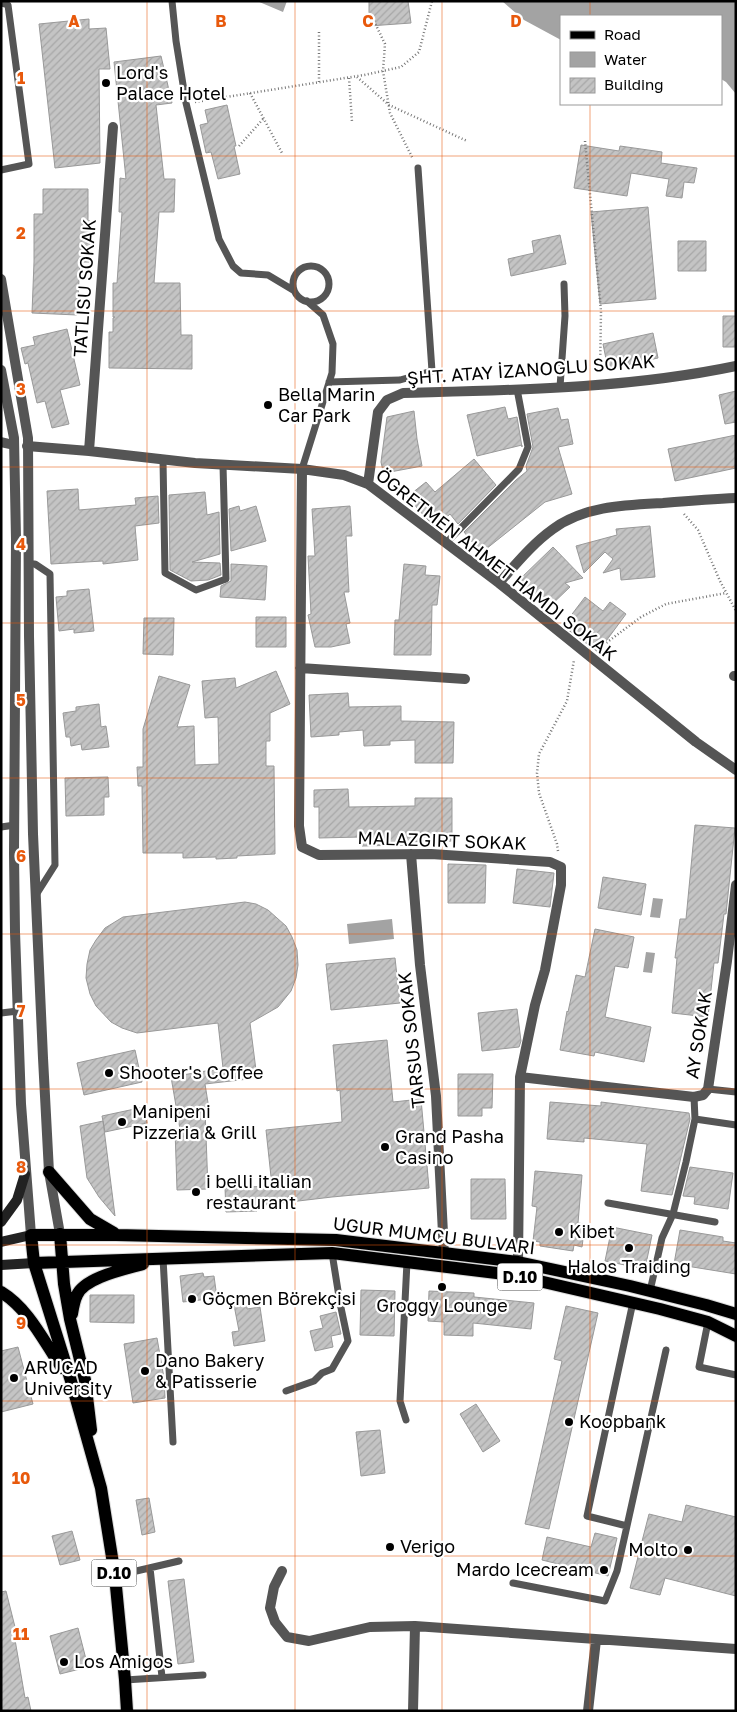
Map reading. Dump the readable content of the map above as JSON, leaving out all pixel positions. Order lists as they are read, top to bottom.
{
  "streets": {
    "main road": ["D.10"],
    "street": [
      "ŞHT. ATAY İZANOĞLU SOKAK",
      "ÖĞRETMEN AHMET HAMDI SOKAK",
      "MALAZGIRT SOKAK",
      "AY SOKAK",
      "TARSUS SOKAK"
    ]
  },
  "crossings": [
    ["ŞHT. ATAY İZANOĞLU SOKAK", "ÖĞRETMEN AHMET HAMDI SOKAK"],
    ["ÖĞRETMEN AHMET HAMDI SOKAK", "MALAZGIRT SOKAK"],
    ["MALAZGIRT SOKAK", "TARSUS SOKAK"],
    ["TARSUS SOKAK", "D.10"]
  ],
  "places": [
    "Lord's Palace Hotel",
    "Bella Marin Car Park",
    "Shooter's Coffee",
    "Manipeni Pizzeria & Grill",
    "Grand Pasha Casino",
    "i belli italian restaurant",
    "Kibet",
    "Halos Traiding",
    "Groggy Lounge",
    "Göçmen Börekçisi",
    "Dano Bakery & Patisserie",
    "ARUCAD University",
    "Koopbank",
    "Verigo",
    "Molto",
    "Mardo Icecream",
    "Los Amigos"
  ],
  "legend": ["Road", "Water", "Building"],
  "grid": {
    "columns": [
      "A",
      "B",
      "C",
      "D"
    ],
    "rows": [
      "1",
      "2",
      "3",
      "4",
      "5",
      "6",
      "7",
      "8",
      "9",
      "10",
      "11"
    ]
  }
}
